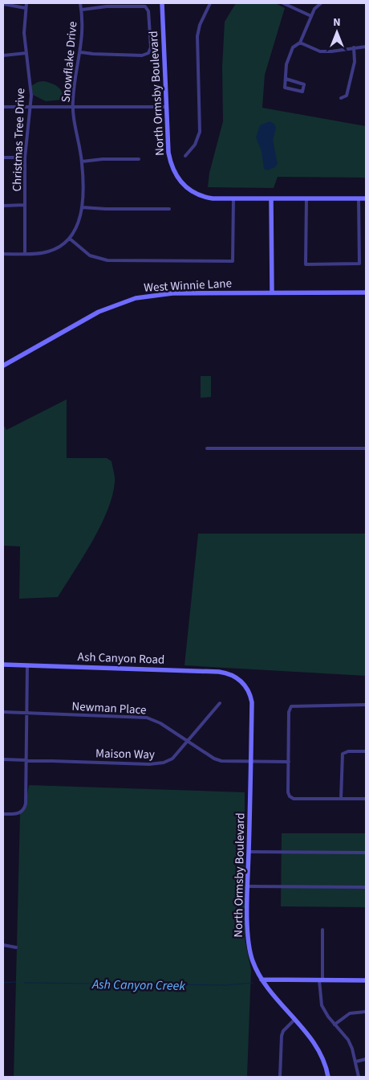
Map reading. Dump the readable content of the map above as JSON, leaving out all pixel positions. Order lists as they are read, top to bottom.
{
  "streets": {
    "street": [
      "Snowflake Drive",
      "North Ormsby Boulevard",
      "Christmas Tree Drive",
      "West Winnie Lane",
      "Ash Canyon Road",
      "Newman Place",
      "Maison Way"
    ]
  },
  "crossings": [
    ["North Ormsby Boulevard", "Ash Canyon Road"],
    ["North Ormsby Boulevard", "Newman Place"],
    ["Newman Place", "Maison Way"]
  ],
  "water": ["Ash Canyon Creek"],
  "north": "top"
}
